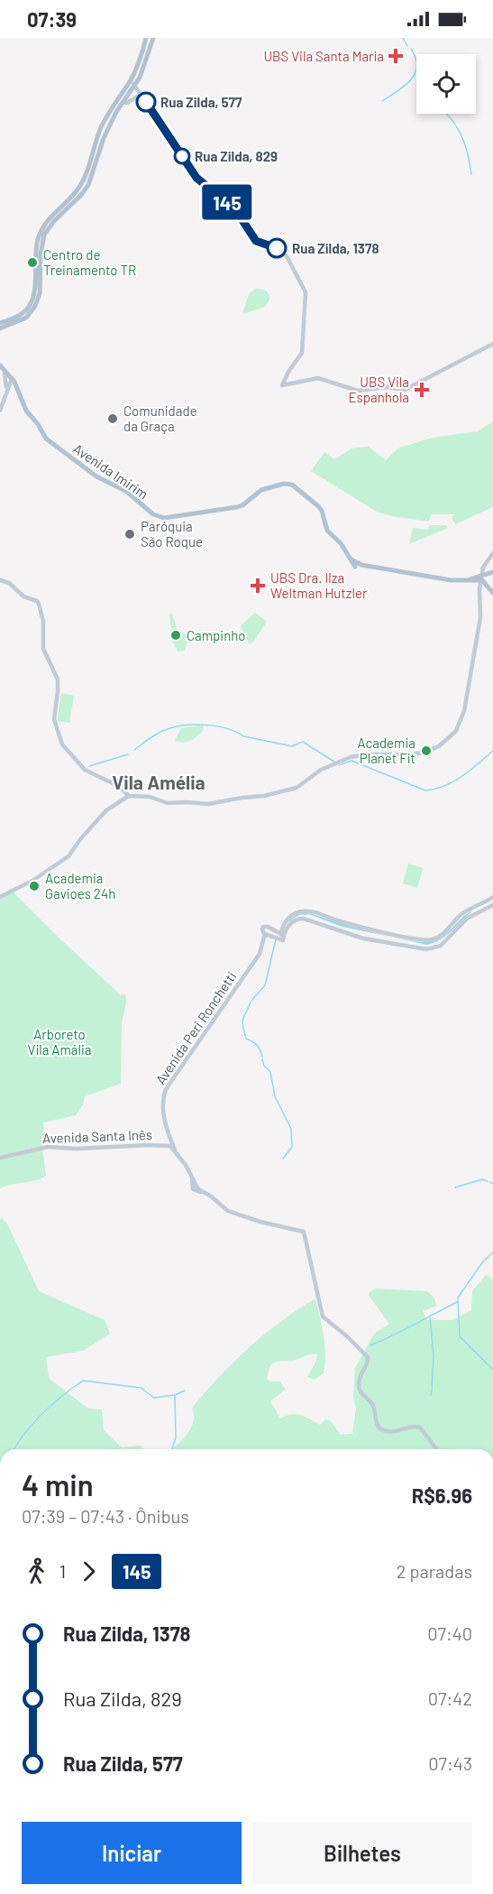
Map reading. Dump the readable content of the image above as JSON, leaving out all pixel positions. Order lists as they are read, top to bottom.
{
  "streets": {
    "main road": ["Avenida Imirim", "Avenida Peri Ronchetti", "Avenida Santa Inês"]
  },
  "crossings": [
    ["Avenida Peri Ronchetti", "Avenida Santa Inês"]
  ],
  "districts": ["Vila Amélia"],
  "parks": ["Arboreto Vila Amália"],
  "places": {
    "health": ["UBS Vila Santa Maria", "UBS Vila Espanhola", "UBS Dra. Ilza Weltman Hutzler"],
    "other": [
      "Rua Zilda, 577",
      "Rua Zilda, 829",
      "Rua Zilda, 1378",
      "Centro de Treinamento TR",
      "Comunidade da Graça",
      "Paróquia São Roque",
      "Campinho",
      "Academia Planet Fit",
      "Academia Gavioes 24h"
    ]
  },
  "lines": ["bus line 145"],
  "page": {
    "status": "07:39",
    "on_map": "145",
    "heading": ["4 min", "07:39 – 07:43 · Ônibus", "R$6.96"],
    "legs": ["1", "145", "2 paradas"],
    "list": [
      {
        "name": "Rua Zilda, 1378",
        "value": "07:40"
      },
      {
        "name": "Rua Zilda, 829",
        "value": "07:42"
      },
      {
        "name": "Rua Zilda, 577",
        "value": "07:43"
      }
    ],
    "buttons": ["Iniciar", "Bilhetes"]
  }
}
